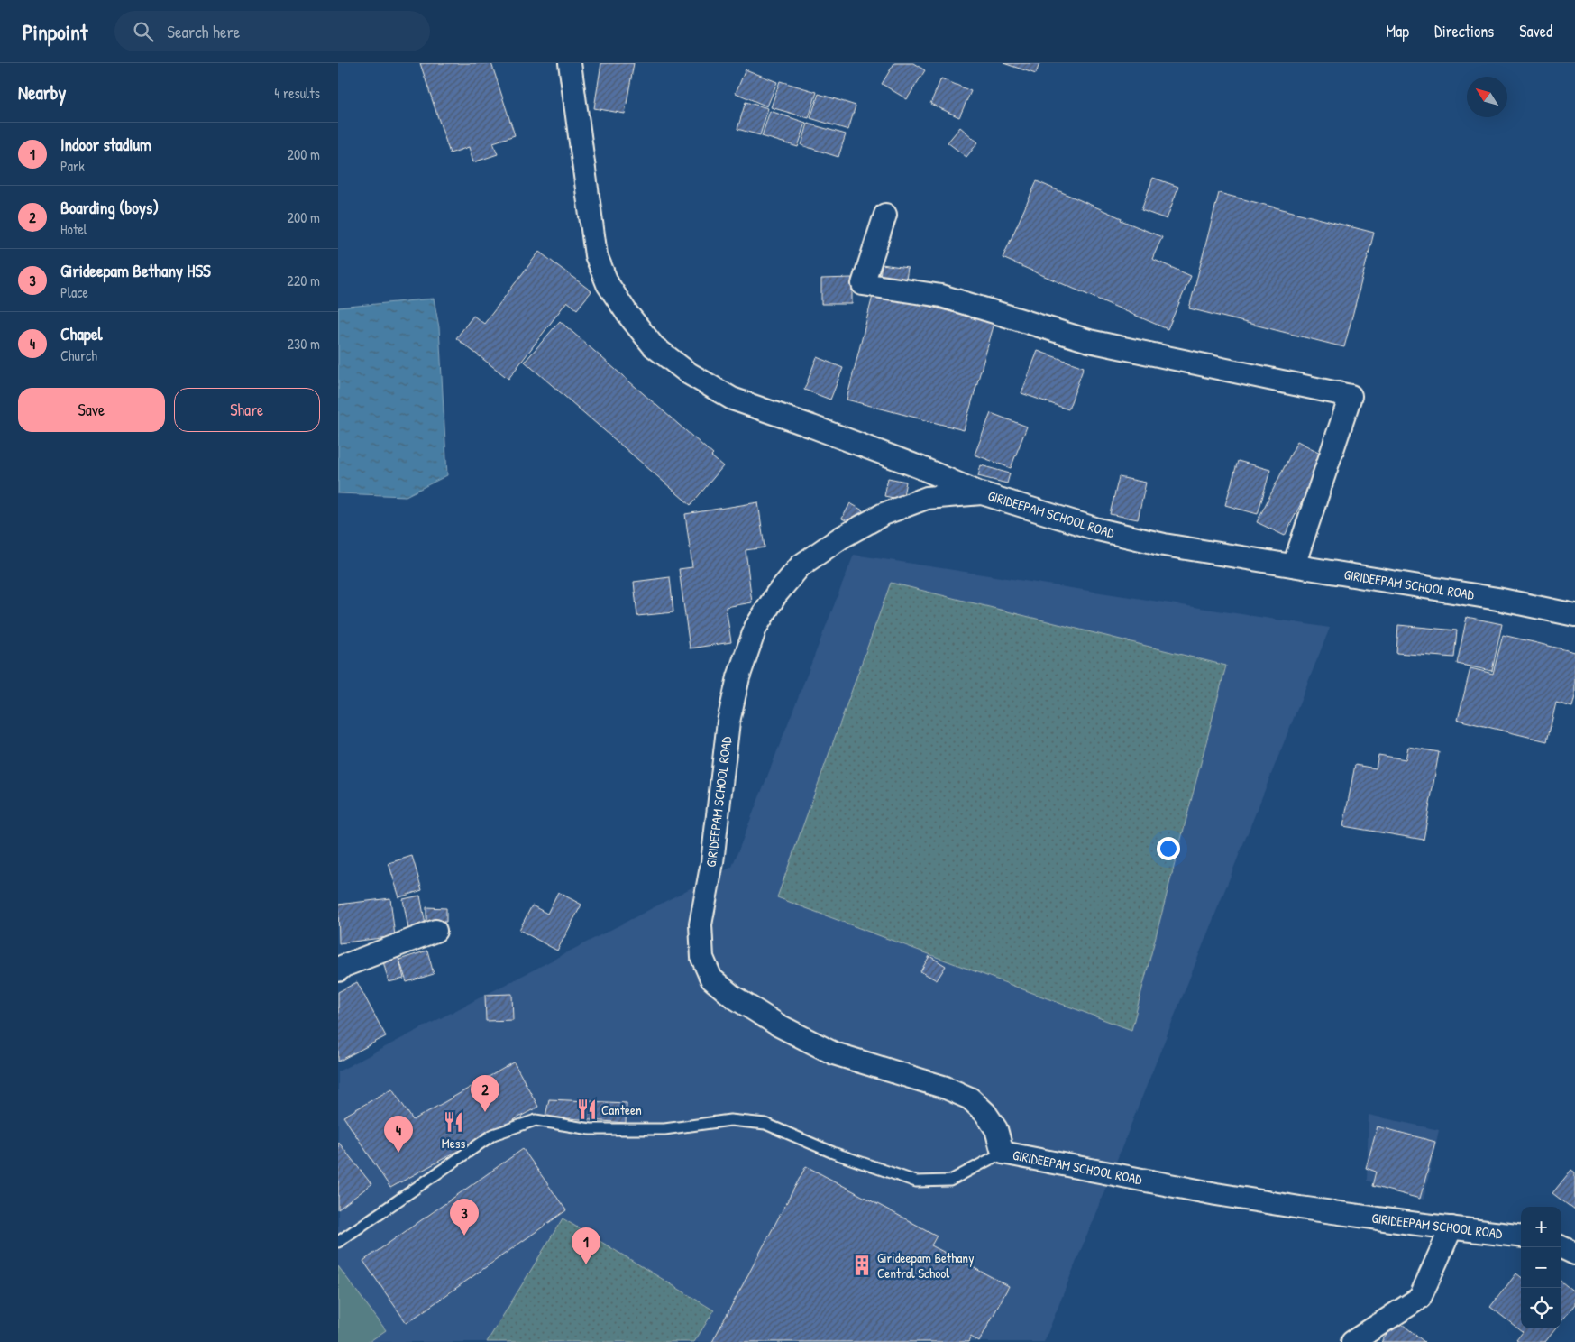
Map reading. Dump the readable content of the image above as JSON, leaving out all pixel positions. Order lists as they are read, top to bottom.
{
  "streets": {
    "street": ["GIRIDEEPAM SCHOOL ROAD"]
  },
  "places": {
    "restaurant": ["Canteen", "Mess"],
    "building": ["Girideepam Bethany Central School"]
  },
  "north": "top left",
  "page": {
    "header": "Pinpoint",
    "search": "Search here",
    "nav": ["Map", "Directions", "Saved"],
    "heading": ["Nearby", "4 results"],
    "list": [
      {
        "mark": "1",
        "name": "Indoor stadium",
        "note": "Park",
        "value": "200 m"
      },
      {
        "mark": "2",
        "name": "Boarding (boys)",
        "note": "Hotel",
        "value": "200 m"
      },
      {
        "mark": "3",
        "name": "Girideepam Bethany HSS",
        "note": "Place",
        "value": "220 m"
      },
      {
        "mark": "4",
        "name": "Chapel",
        "note": "Church",
        "value": "230 m"
      }
    ],
    "buttons": ["Save", "Share"],
    "pins": [
      "2",
      "4",
      "3",
      "1"
    ],
    "map_buttons": ["+", "−"]
  }
}
